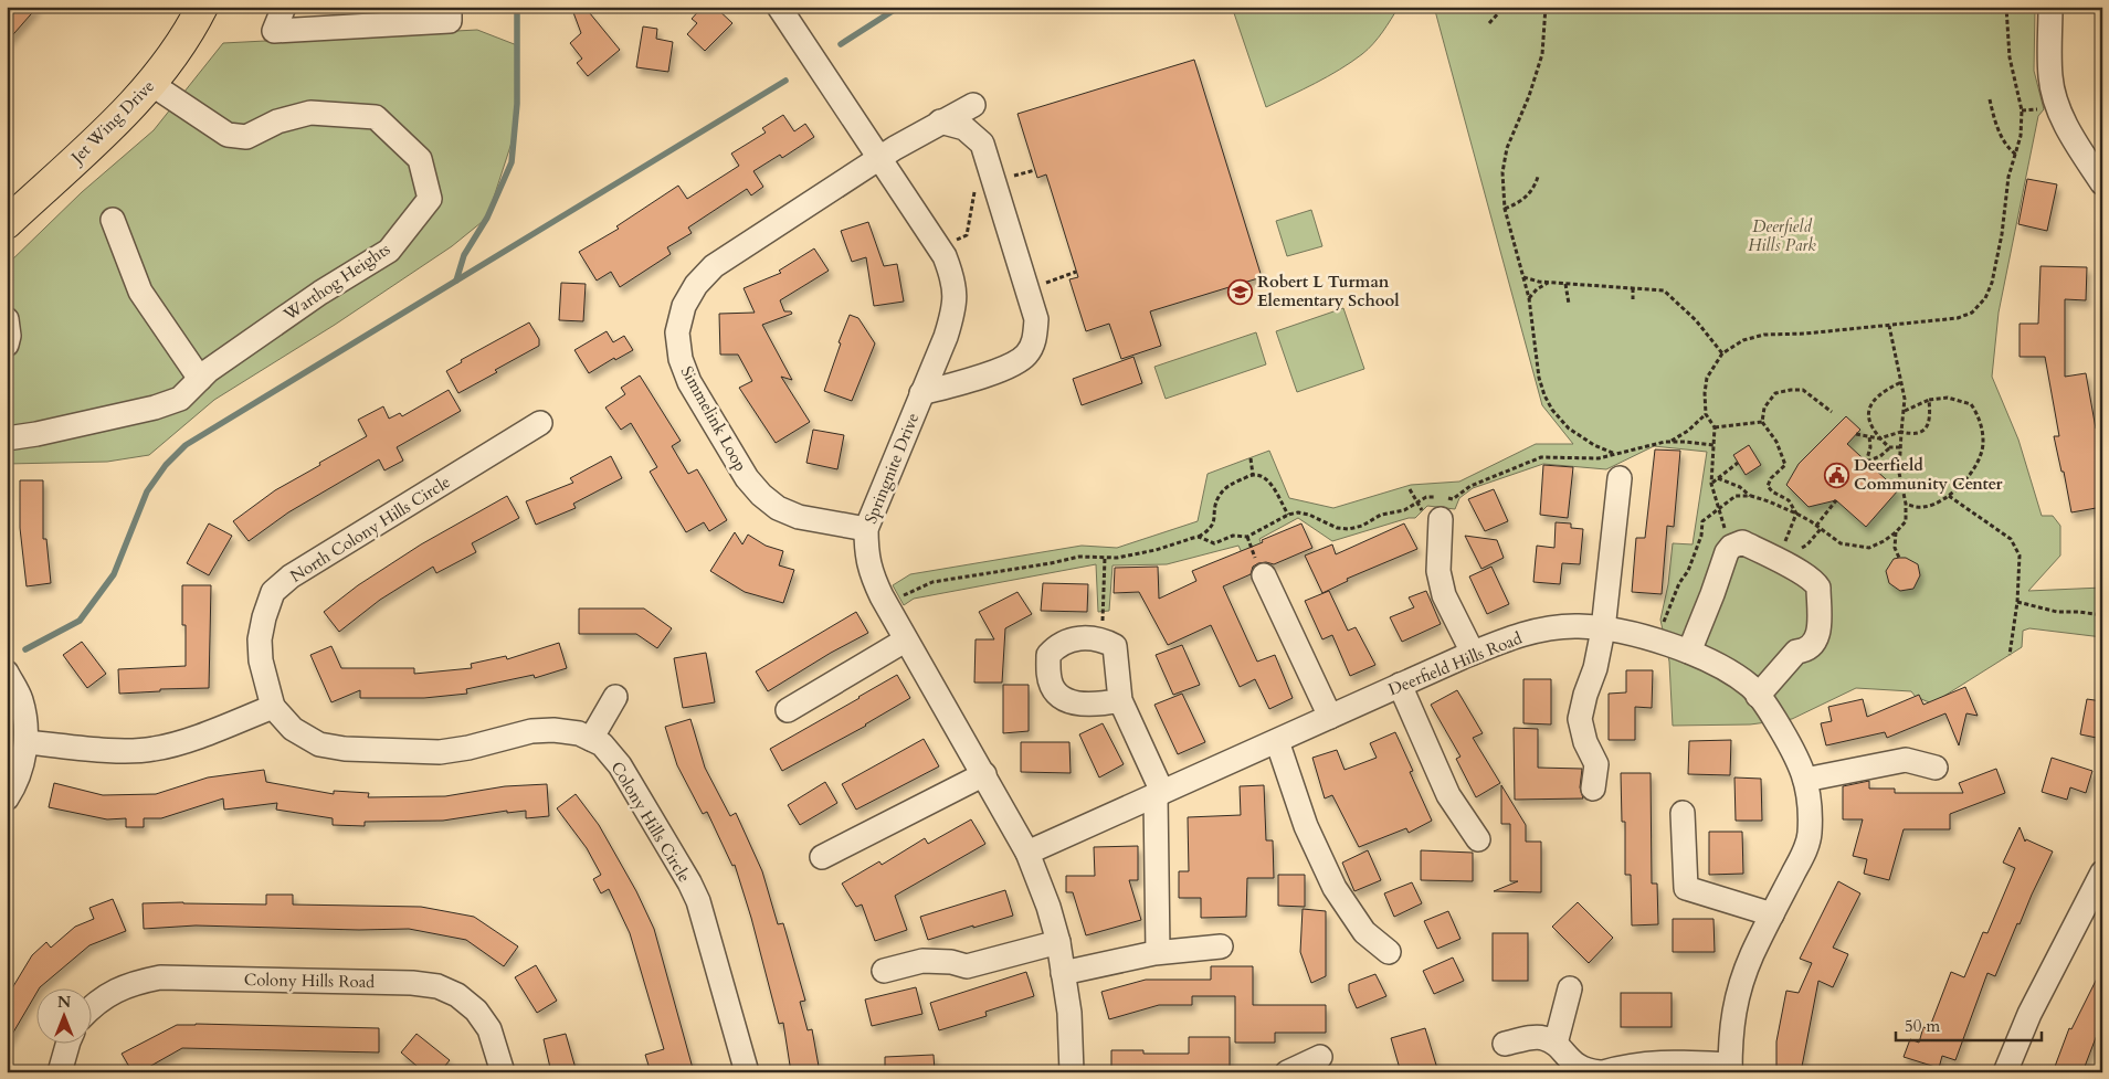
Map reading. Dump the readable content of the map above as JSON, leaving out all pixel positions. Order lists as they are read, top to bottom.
{
  "streets": {
    "main road": ["Jet Wing Drive"],
    "street": [
      "Warthog Heights",
      "Simmelink Loop",
      "Springnite Drive",
      "North Colony Hills Circle",
      "Deerfield Hills Road",
      "Colony Hills Circle",
      "Colony Hills Road"
    ]
  },
  "crossings": [
    ["Jet Wing Drive", "Warthog Heights"],
    ["Simmelink Loop", "Springnite Drive"],
    ["Springnite Drive", "Deerfield Hills Road"],
    ["North Colony Hills Circle", "Colony Hills Circle"]
  ],
  "parks": ["Deerfield Hills Park"],
  "places": {
    "school or university": ["Robert L Turman Elementary School"],
    "public building": ["Deerfield Community Center"]
  },
  "scale_bar": "50 m",
  "north": "top"
}
